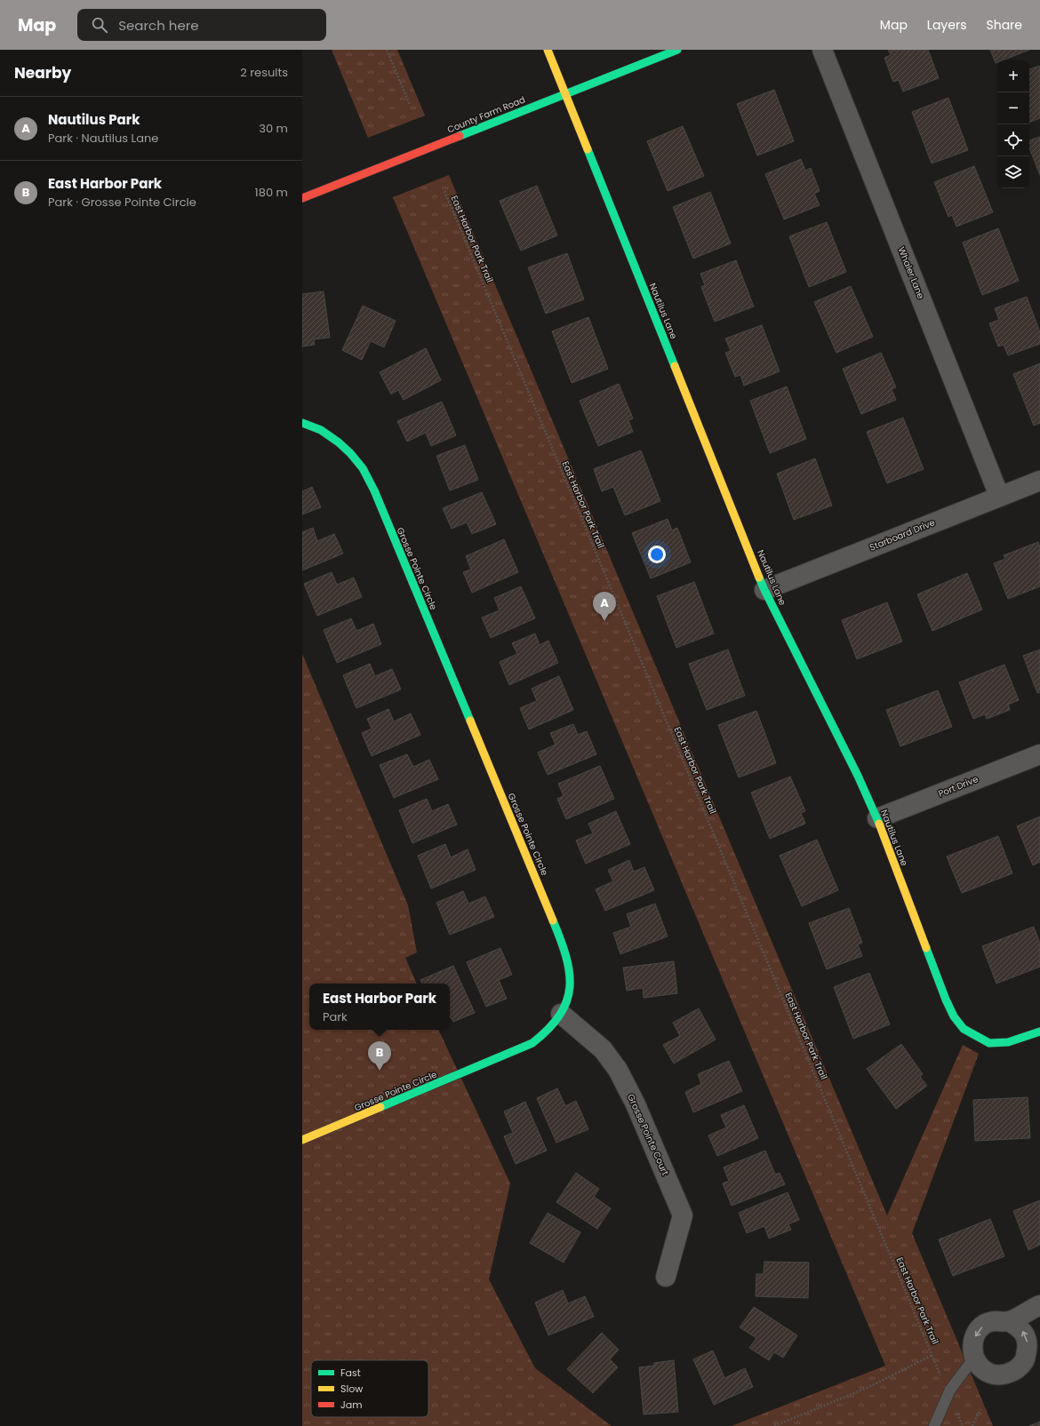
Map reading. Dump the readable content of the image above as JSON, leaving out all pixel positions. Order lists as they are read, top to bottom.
{
  "streets": {
    "street": [
      "County Farm Road",
      "Whaler Lane",
      "Nautilus Lane",
      "Starboard Drive",
      "Grosse Pointe Circle",
      "Port Drive",
      "Grosse Pointe Court"
    ],
    "path": ["East Harbor Park Trail"]
  },
  "crossings": [
    ["County Farm Road", "Nautilus Lane"],
    ["Whaler Lane", "Starboard Drive"],
    ["Nautilus Lane", "Starboard Drive"],
    ["Nautilus Lane", "Port Drive"],
    ["Grosse Pointe Circle", "Grosse Pointe Court"]
  ],
  "legend": ["Fast", "Slow", "Jam"],
  "page": {
    "header": "Map",
    "search": "Search here",
    "nav": ["Map", "Layers", "Share"],
    "heading": ["Nearby", "2 results"],
    "map_buttons": ["+", "−"],
    "list": [
      {
        "mark": "A",
        "name": "Nautilus Park",
        "note": "Park · Nautilus Lane",
        "value": "30 m"
      },
      {
        "mark": "B",
        "name": "East Harbor Park",
        "note": "Park · Grosse Pointe Circle",
        "value": "180 m"
      }
    ],
    "pins": ["A", "B"],
    "popup": ["East Harbor Park", "Park"]
  }
}
